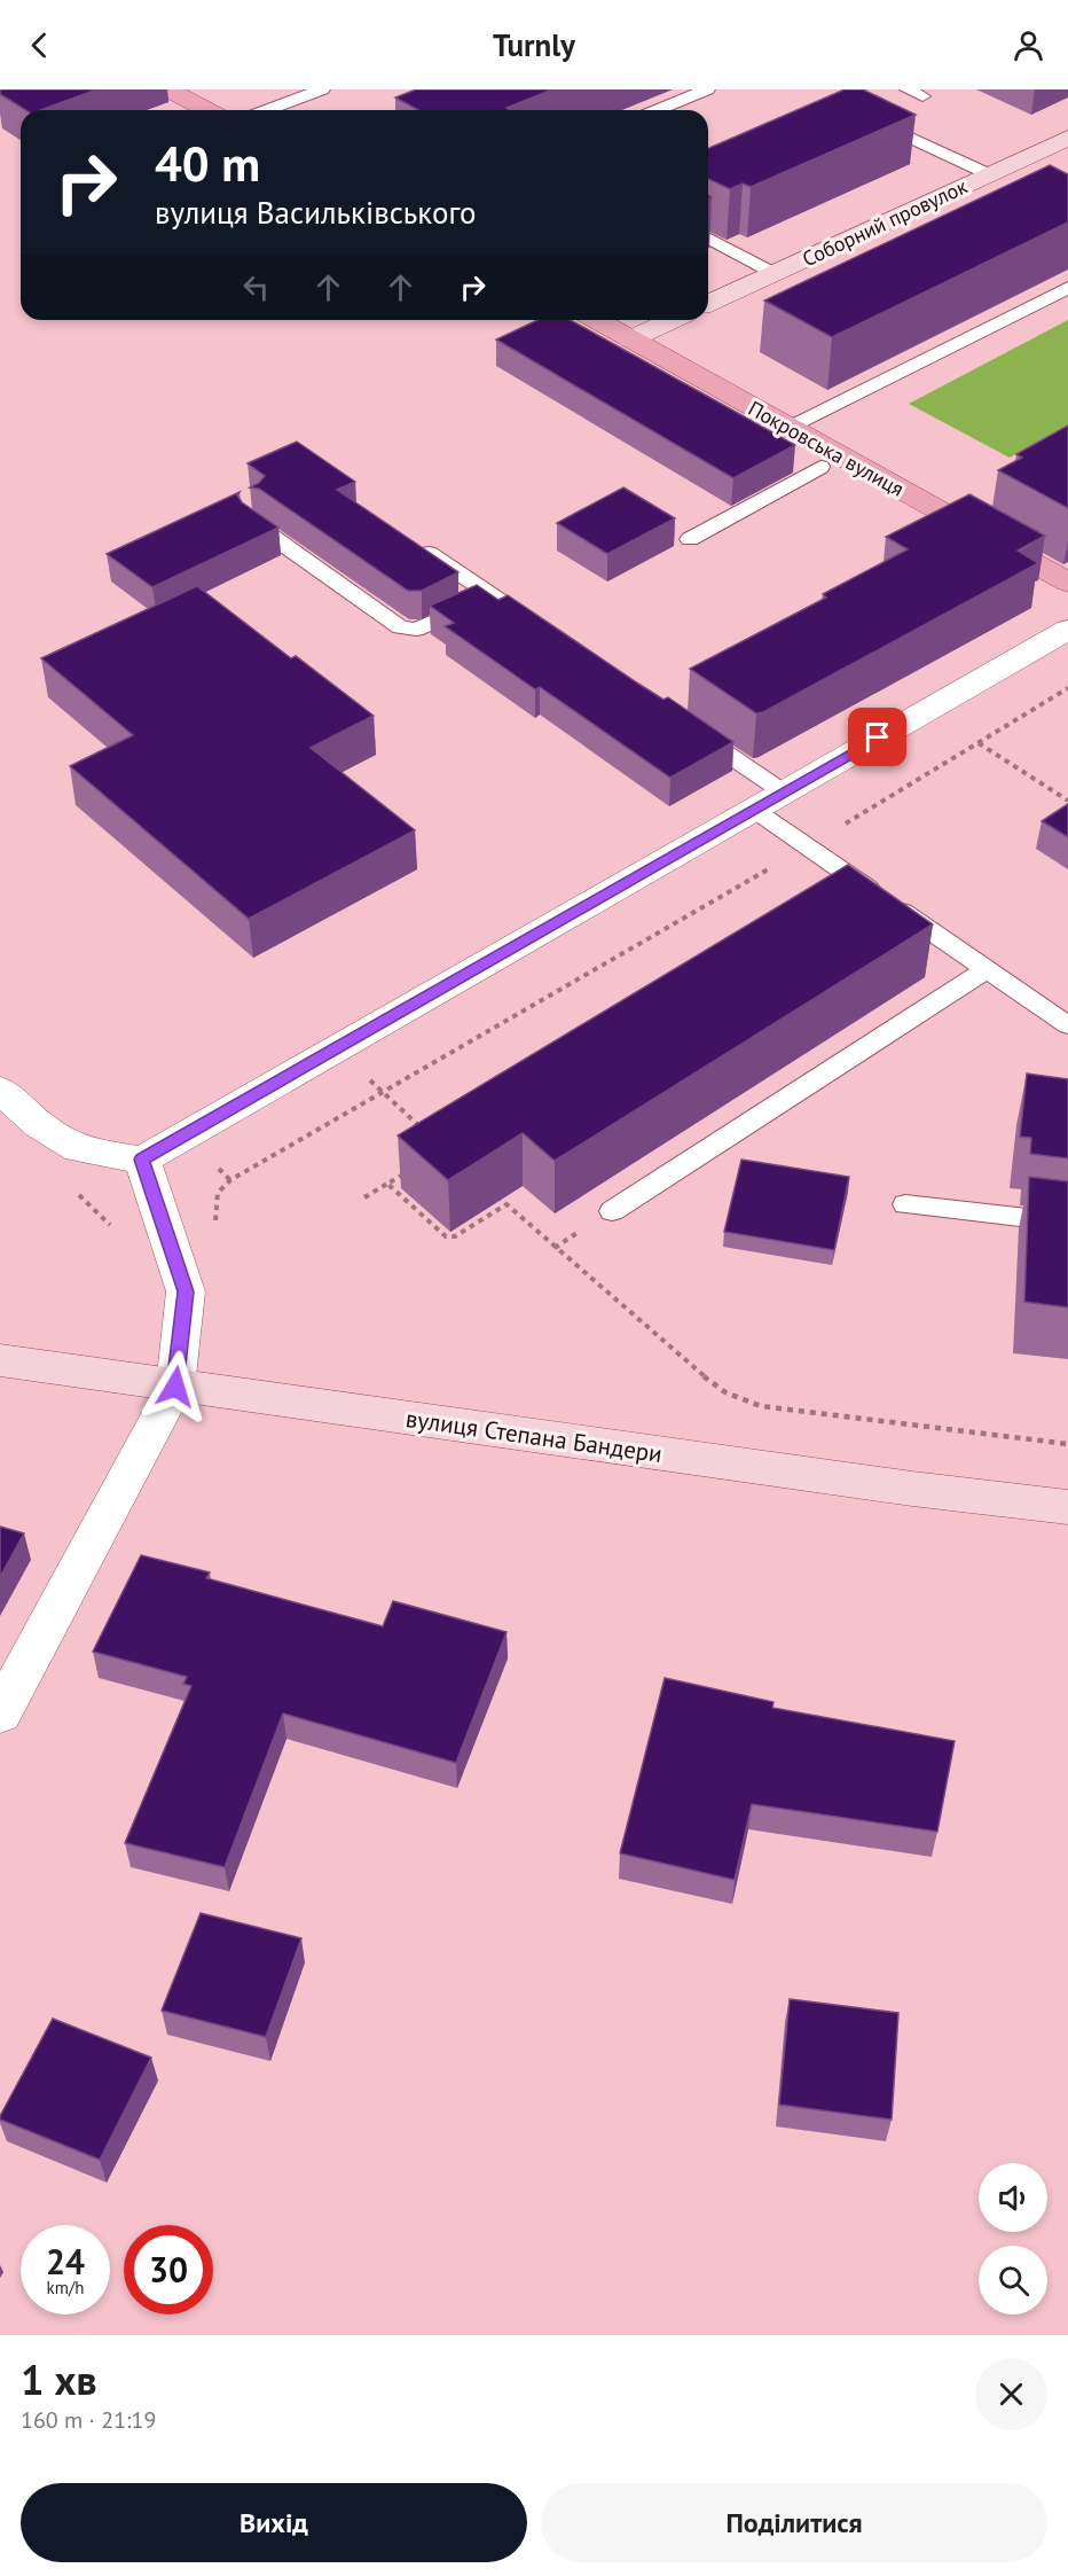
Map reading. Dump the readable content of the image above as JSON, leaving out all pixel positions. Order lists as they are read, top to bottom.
{
  "streets": {
    "main road": ["Покровська вулиця"],
    "street": ["Соборний провулок", "вулиця Степана Бандери"]
  },
  "page": {
    "header": "Turnly",
    "turn": ["40 m", "вулиця Васильківського"],
    "speed": "24 km/h",
    "limit": "30",
    "heading": ["1 хв", "160 m · 21:19"],
    "buttons": ["Вихід", "Поділитися"]
  }
}
